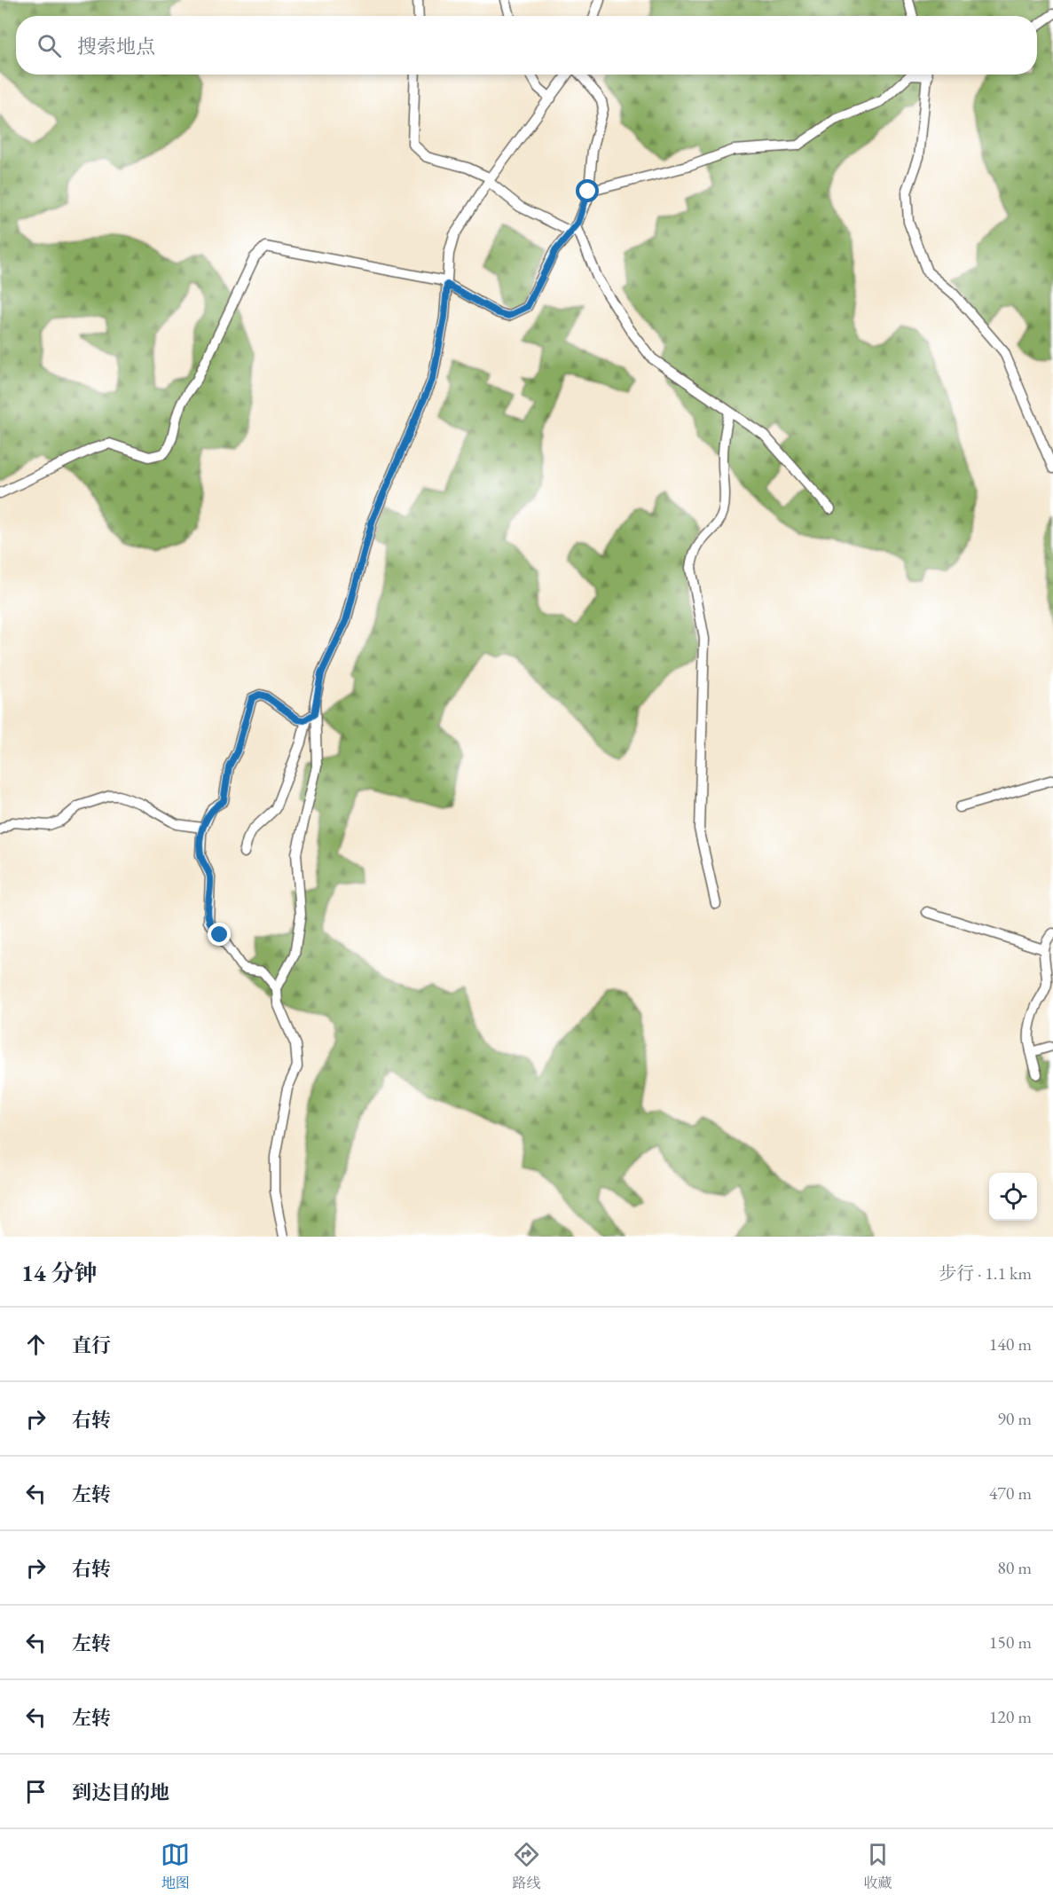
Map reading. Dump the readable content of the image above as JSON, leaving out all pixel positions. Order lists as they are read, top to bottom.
{
  "page": {
    "search": "搜索地点",
    "heading": ["14 分钟", "步行 · 1.1 km"],
    "list": [
      ["直行", "140 m"],
      ["右转", "90 m"],
      ["左转", "470 m"],
      ["右转", "80 m"],
      ["左转", "150 m"],
      ["左转", "120 m"],
      "到达目的地"
    ],
    "nav": ["地图", "路线", "收藏"]
  }
}
